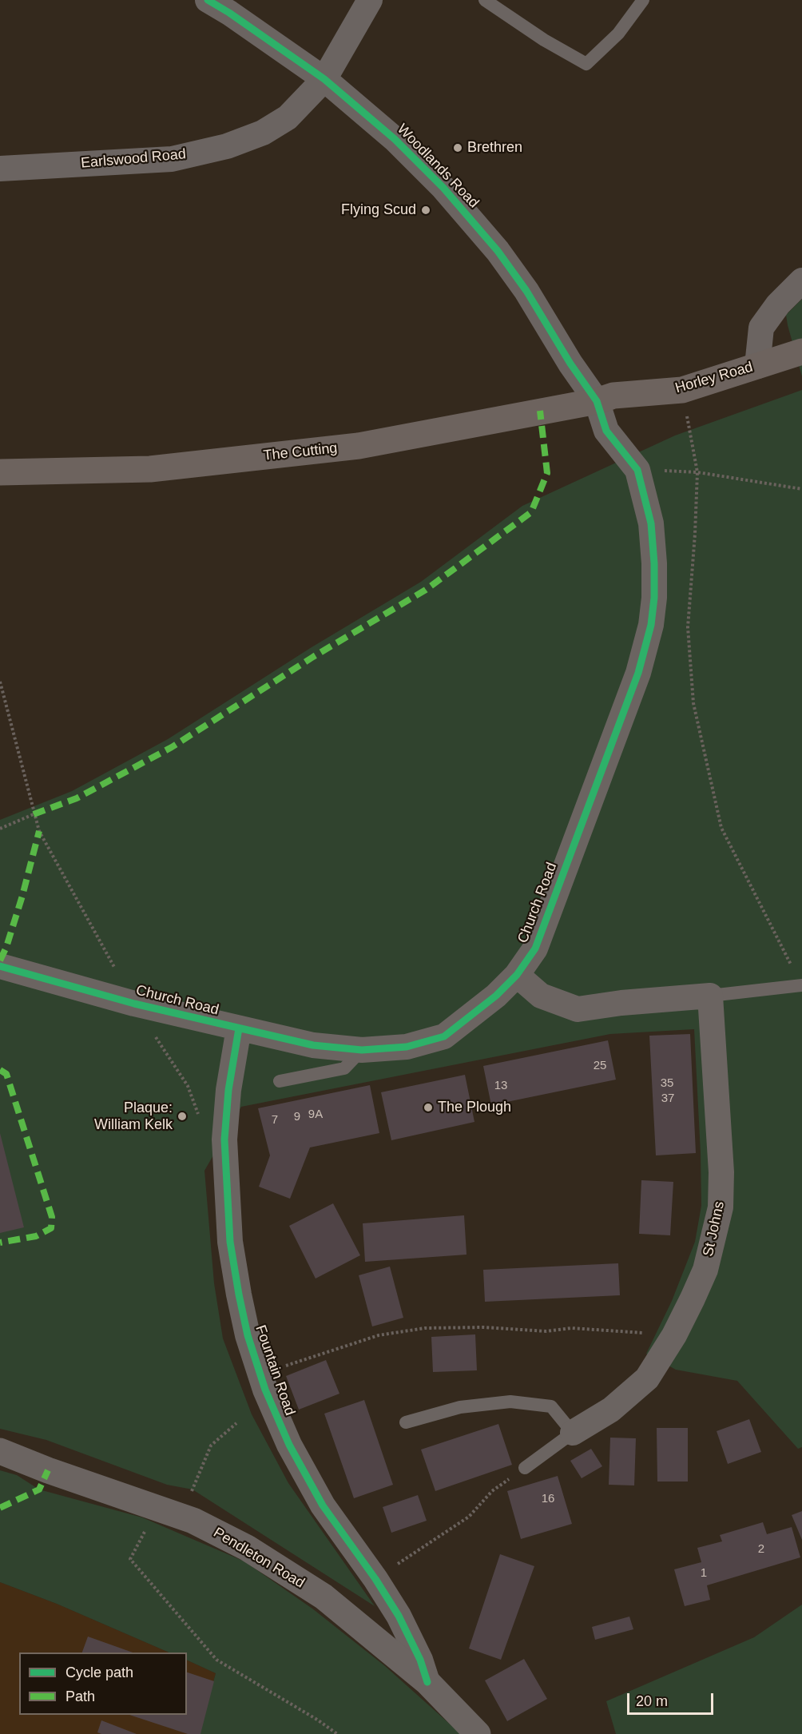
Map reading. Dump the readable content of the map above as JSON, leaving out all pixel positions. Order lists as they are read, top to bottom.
{
  "streets": {
    "main road": ["Horley Road", "The Cutting"],
    "street": [
      "Earlswood Road",
      "Woodlands Road",
      "Church Road",
      "St Johns",
      "Fountain Road",
      "Pendleton Road"
    ]
  },
  "crossings": [
    ["Earlswood Road", "Woodlands Road"],
    ["Woodlands Road", "Horley Road"],
    ["Woodlands Road", "The Cutting"],
    ["Woodlands Road", "Church Road"],
    ["Horley Road", "The Cutting"],
    ["Horley Road", "Church Road"],
    ["The Cutting", "Church Road"],
    ["Church Road", "Fountain Road"],
    ["Fountain Road", "Pendleton Road"]
  ],
  "places": [
    "Brethren",
    "Flying Scud",
    "The Plough",
    "Plaque: William Kelk"
  ],
  "house_numbers": [
    "25",
    "35",
    "13",
    "37",
    "9A",
    "9",
    "7",
    "16",
    "2",
    "1"
  ],
  "legend": ["Cycle path", "Path"],
  "scale_bar": "20 m"
}
